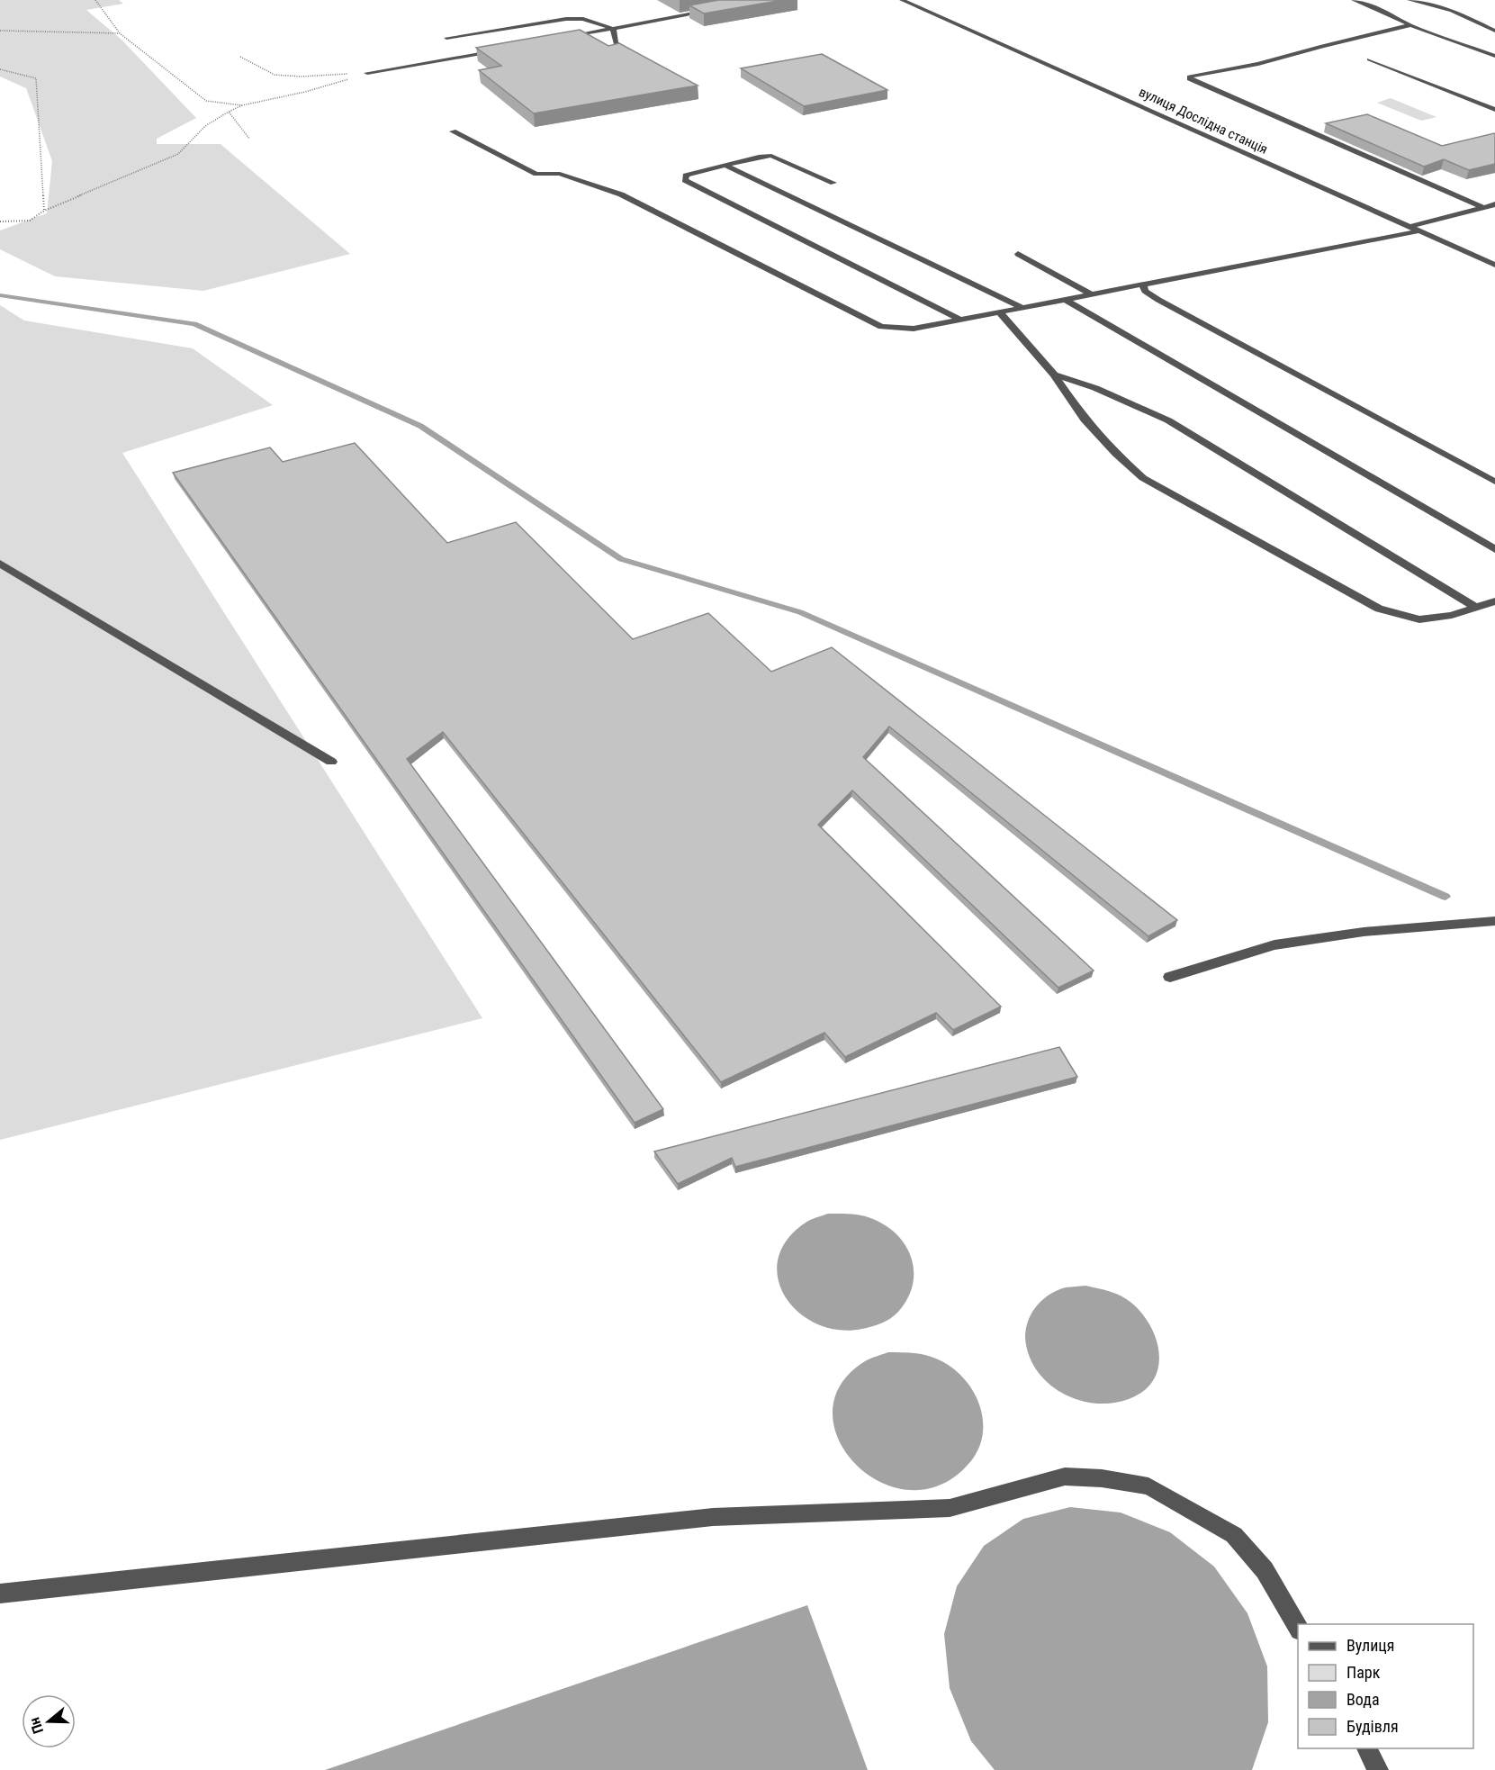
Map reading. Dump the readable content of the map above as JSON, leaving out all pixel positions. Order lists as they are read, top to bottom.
{
  "streets": {
    "street": ["вулиця Дослідна станція"]
  },
  "legend": [
    "Вулиця",
    "Парк",
    "Вода",
    "Будівля"
  ],
  "north": "left"
}
